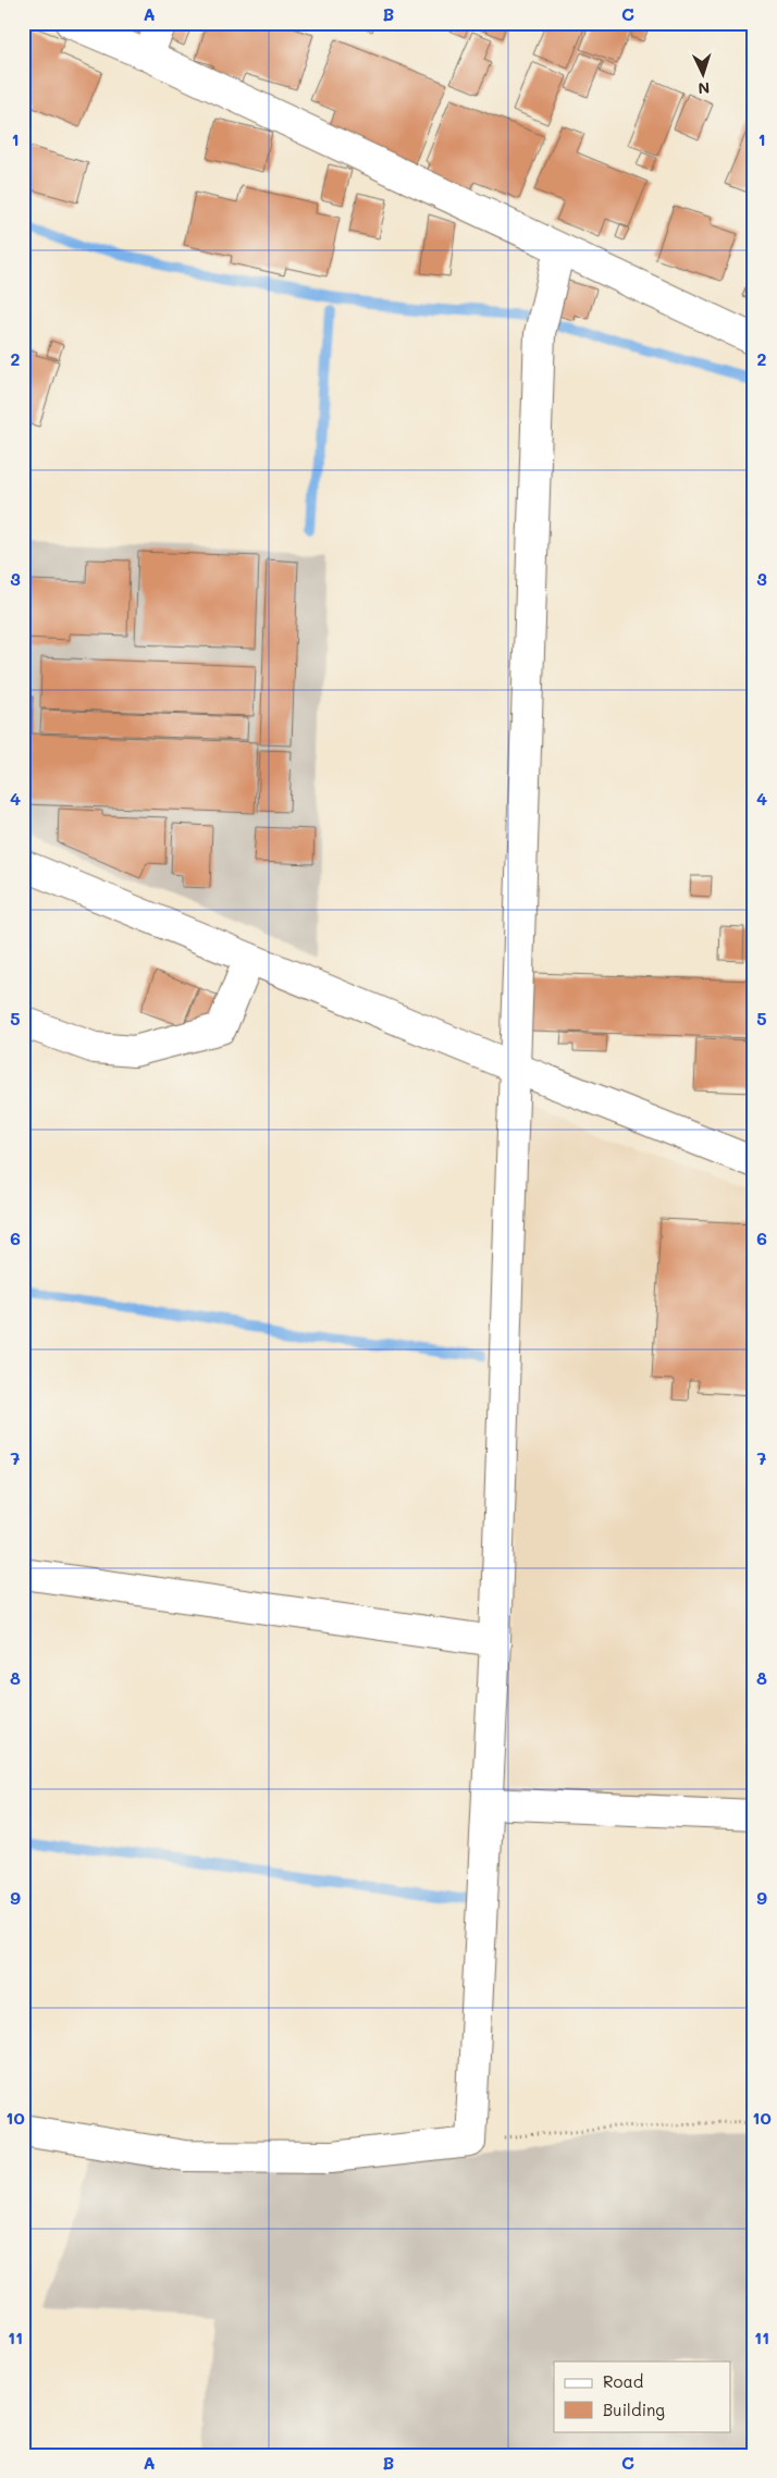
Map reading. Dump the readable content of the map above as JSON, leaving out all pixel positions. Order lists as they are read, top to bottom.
{
  "legend": ["Road", "Building"],
  "north": "bottom",
  "grid": {
    "columns": ["A", "B", "C"],
    "rows": [
      "1",
      "2",
      "3",
      "4",
      "5",
      "6",
      "7",
      "8",
      "9",
      "10",
      "11"
    ]
  }
}
